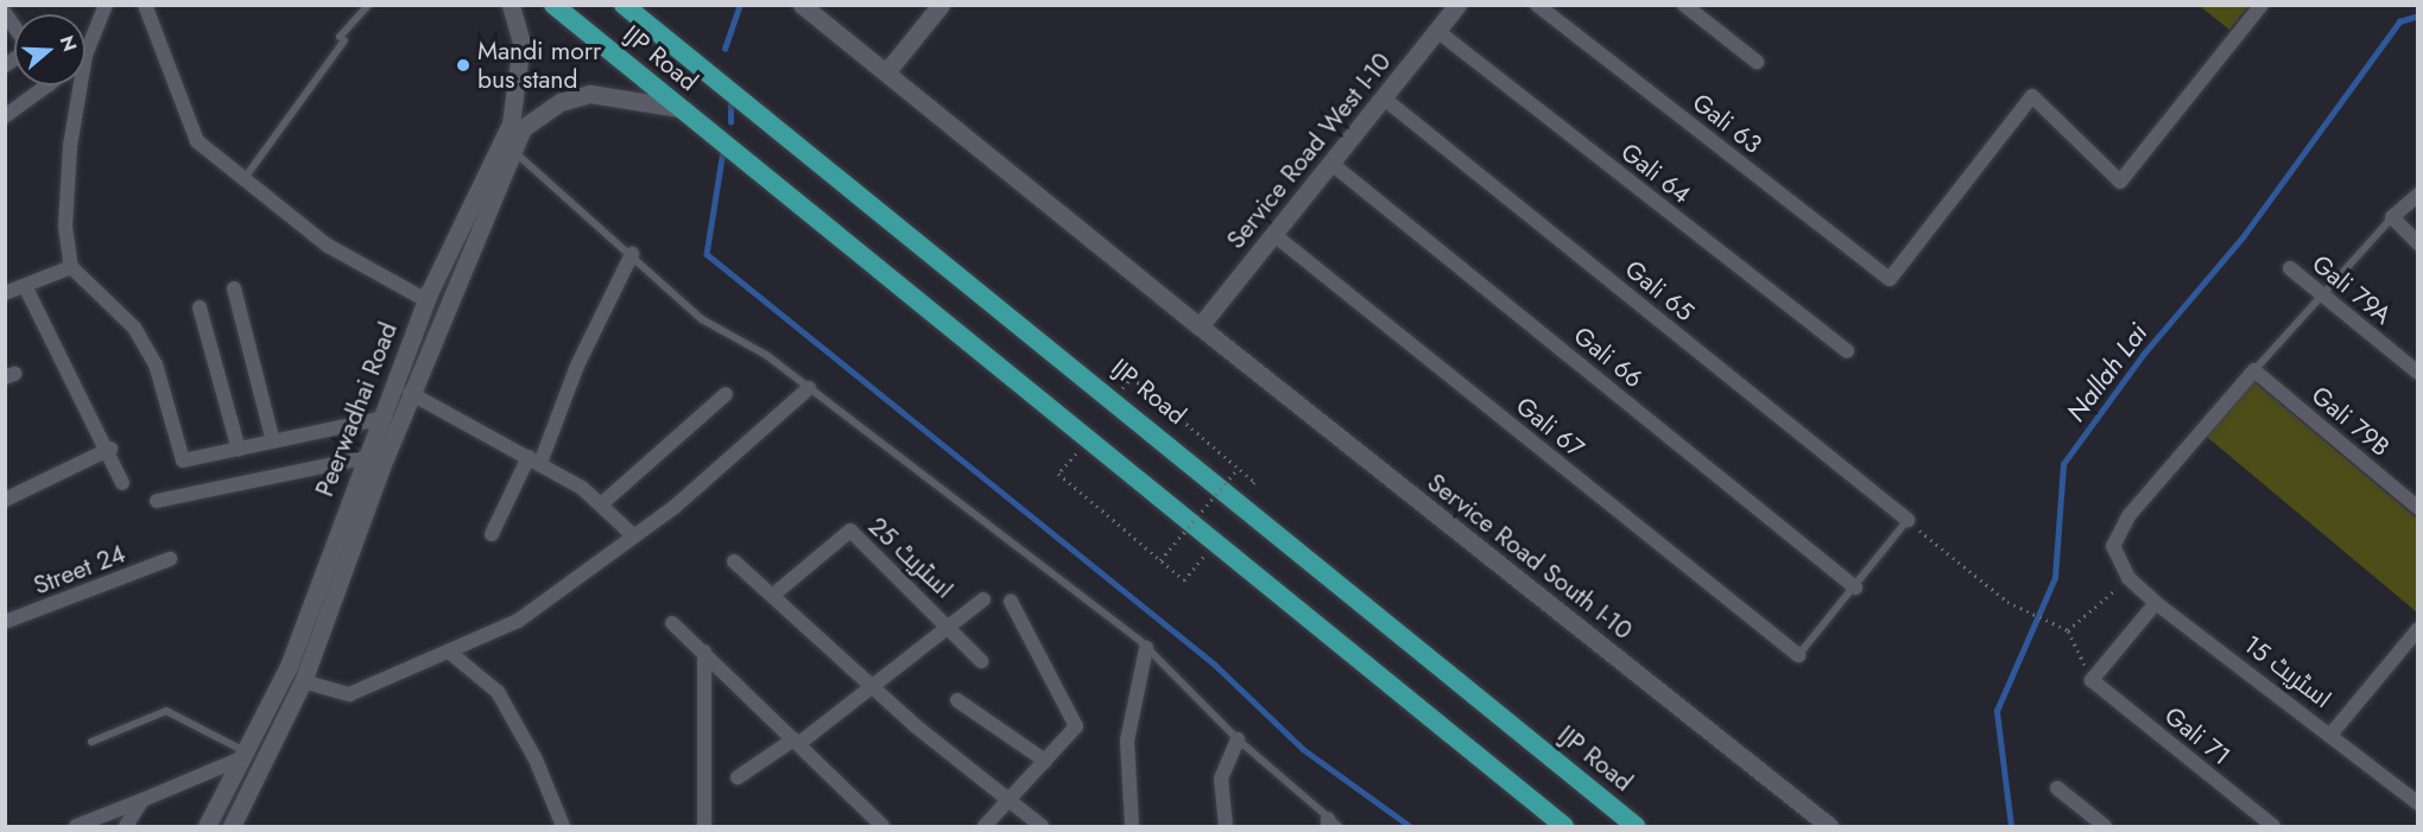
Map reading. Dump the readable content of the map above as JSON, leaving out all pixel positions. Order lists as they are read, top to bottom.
{
  "streets": {
    "highway": ["IJP Road"],
    "main road": ["Service Road West I-10", "Peerwadhai Road", "Service Road South I-10"],
    "street": [
      "Gali 63",
      "Gali 64",
      "Gali 79A",
      "Gali 65",
      "Gali 66",
      "Gali 79B",
      "Gali 67",
      "اسٹریٹ 25",
      "Street 24",
      "اسٹریٹ 15",
      "Gali 71"
    ]
  },
  "crossings": [
    ["Service Road West I-10", "Gali 64"],
    ["Service Road West I-10", "Gali 65"],
    ["Service Road West I-10", "Gali 66"],
    ["Service Road West I-10", "Gali 67"],
    ["Service Road West I-10", "Service Road South I-10"]
  ],
  "water": ["Nallah Lai"],
  "places": ["Mandi morr bus stand"],
  "north": "right"
}
